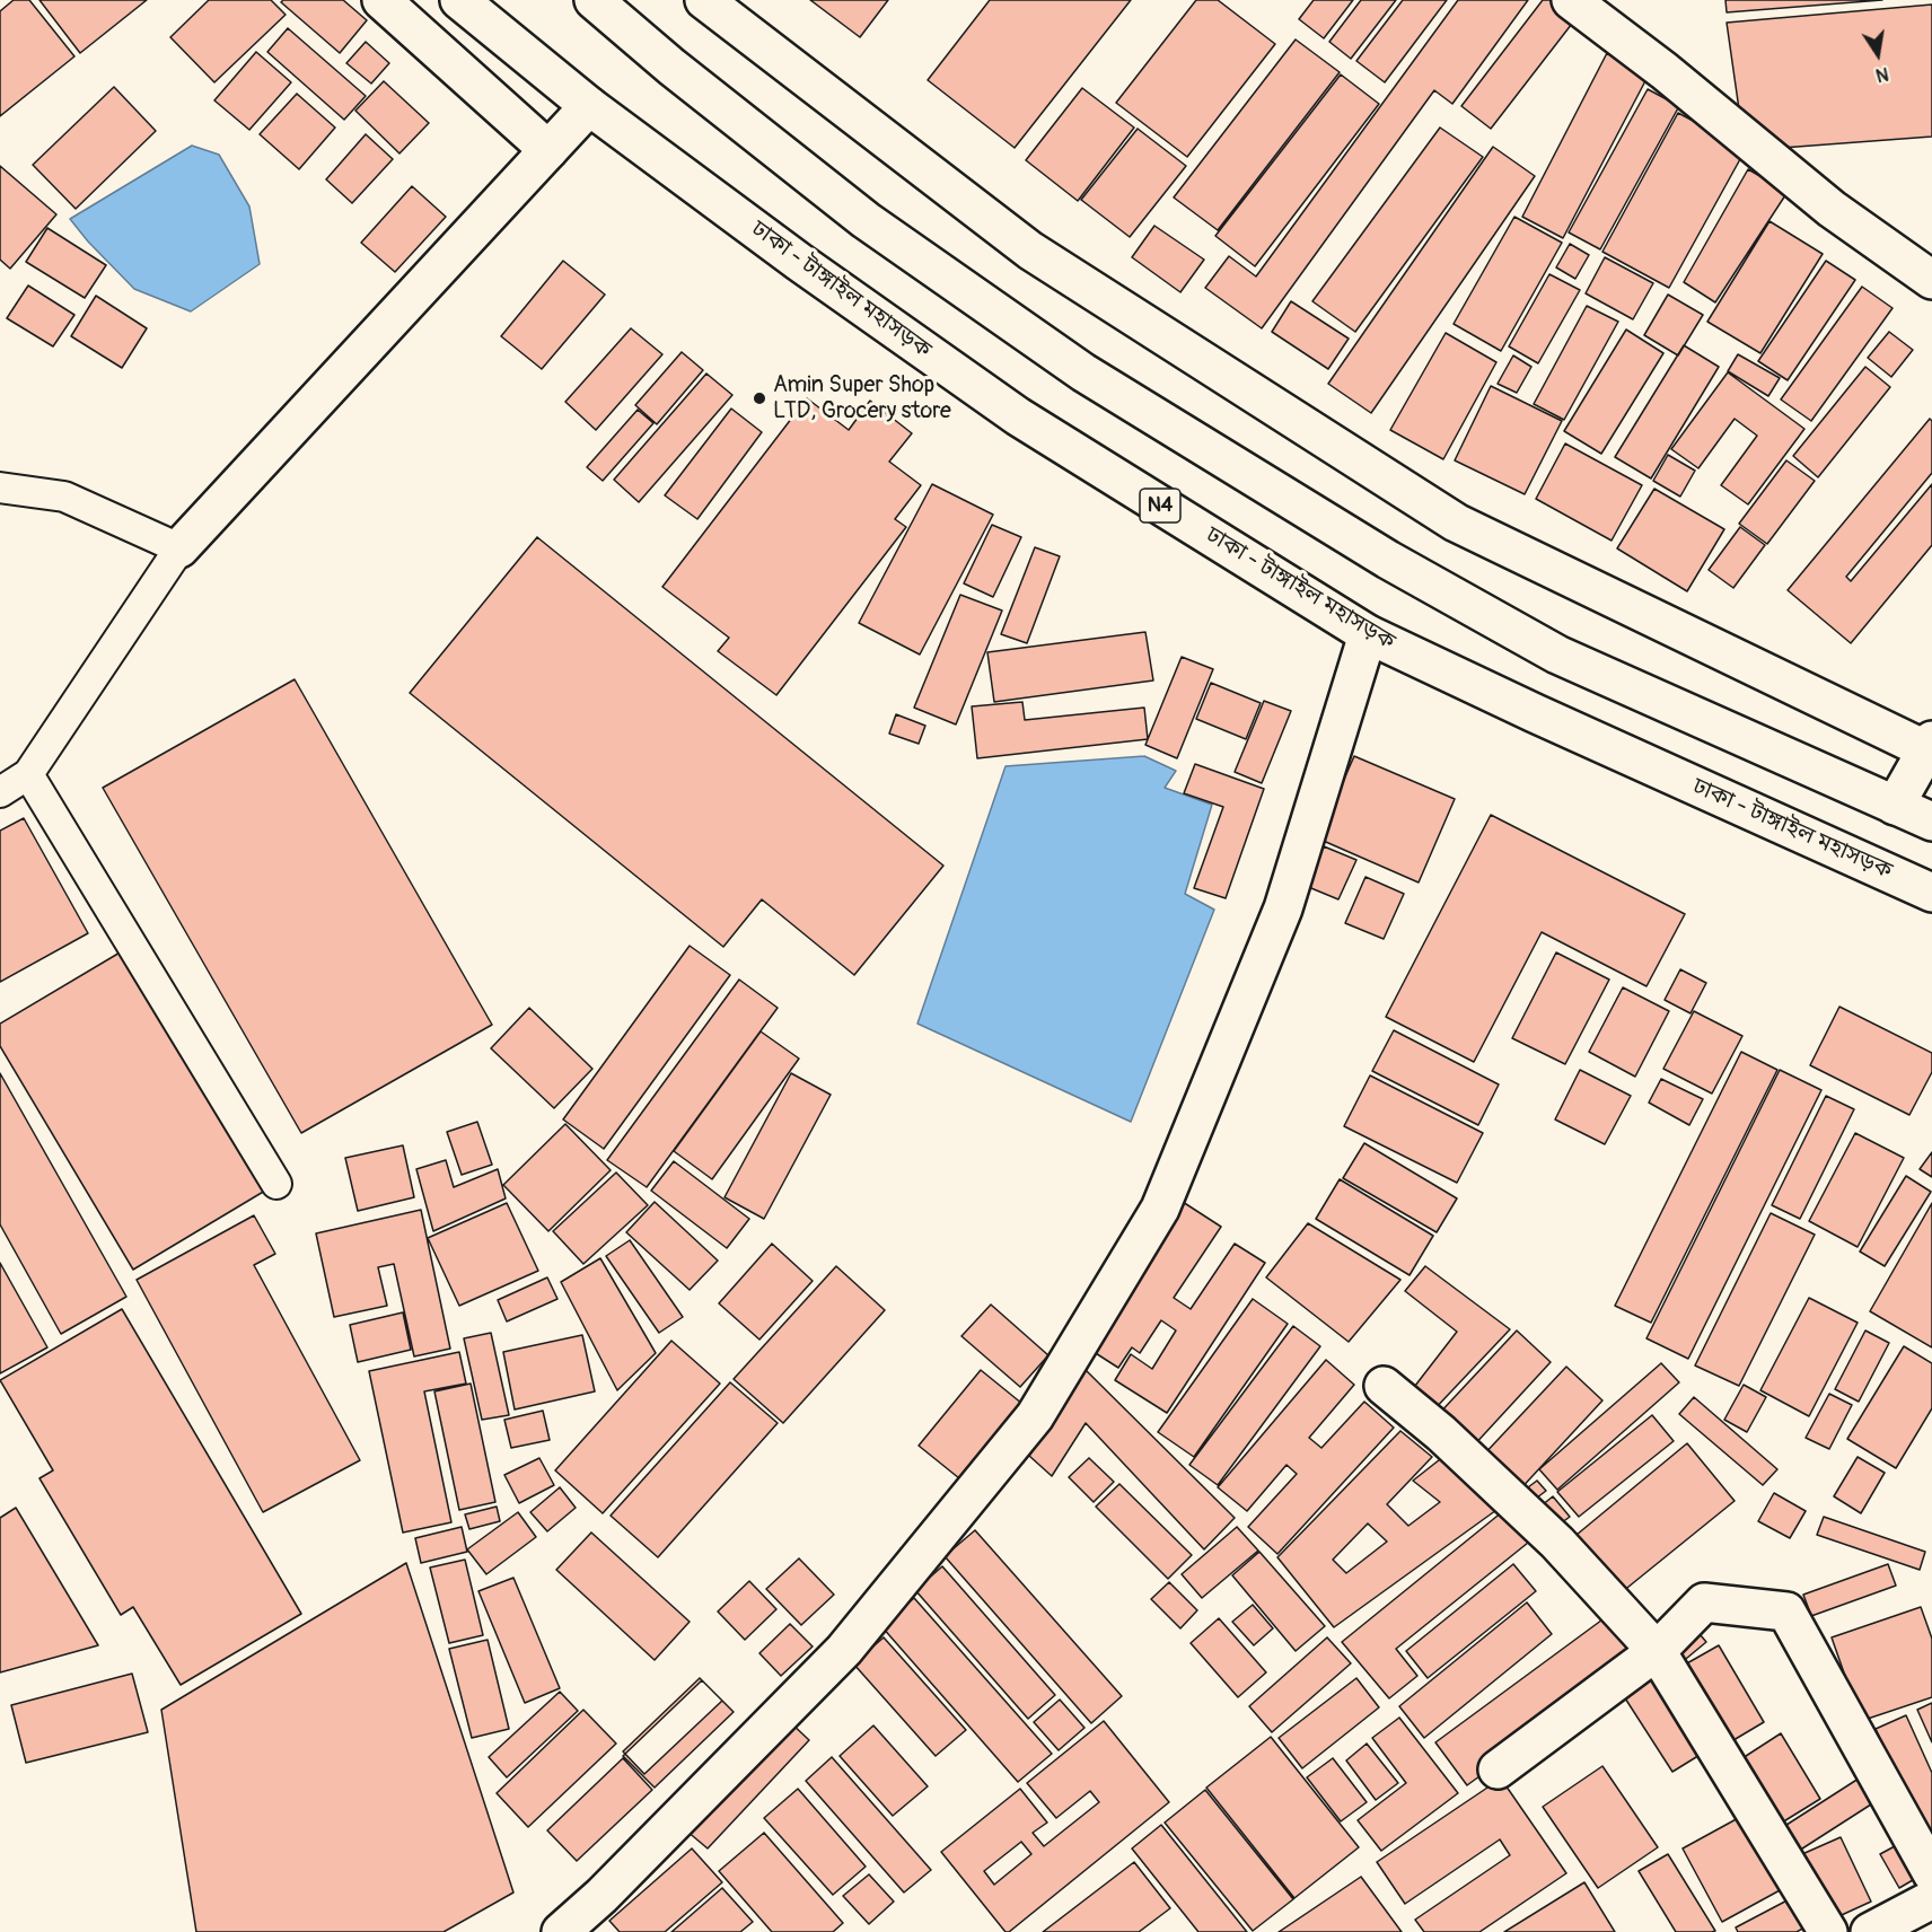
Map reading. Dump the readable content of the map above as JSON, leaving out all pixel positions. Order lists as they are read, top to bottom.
{
  "streets": {
    "main road": ["ঢাকা - টাঙ্গাইল মহাসড়ক", "N4"]
  },
  "places": ["Amin Super Shop LTD, Grocery store"],
  "north": "bottom"
}
